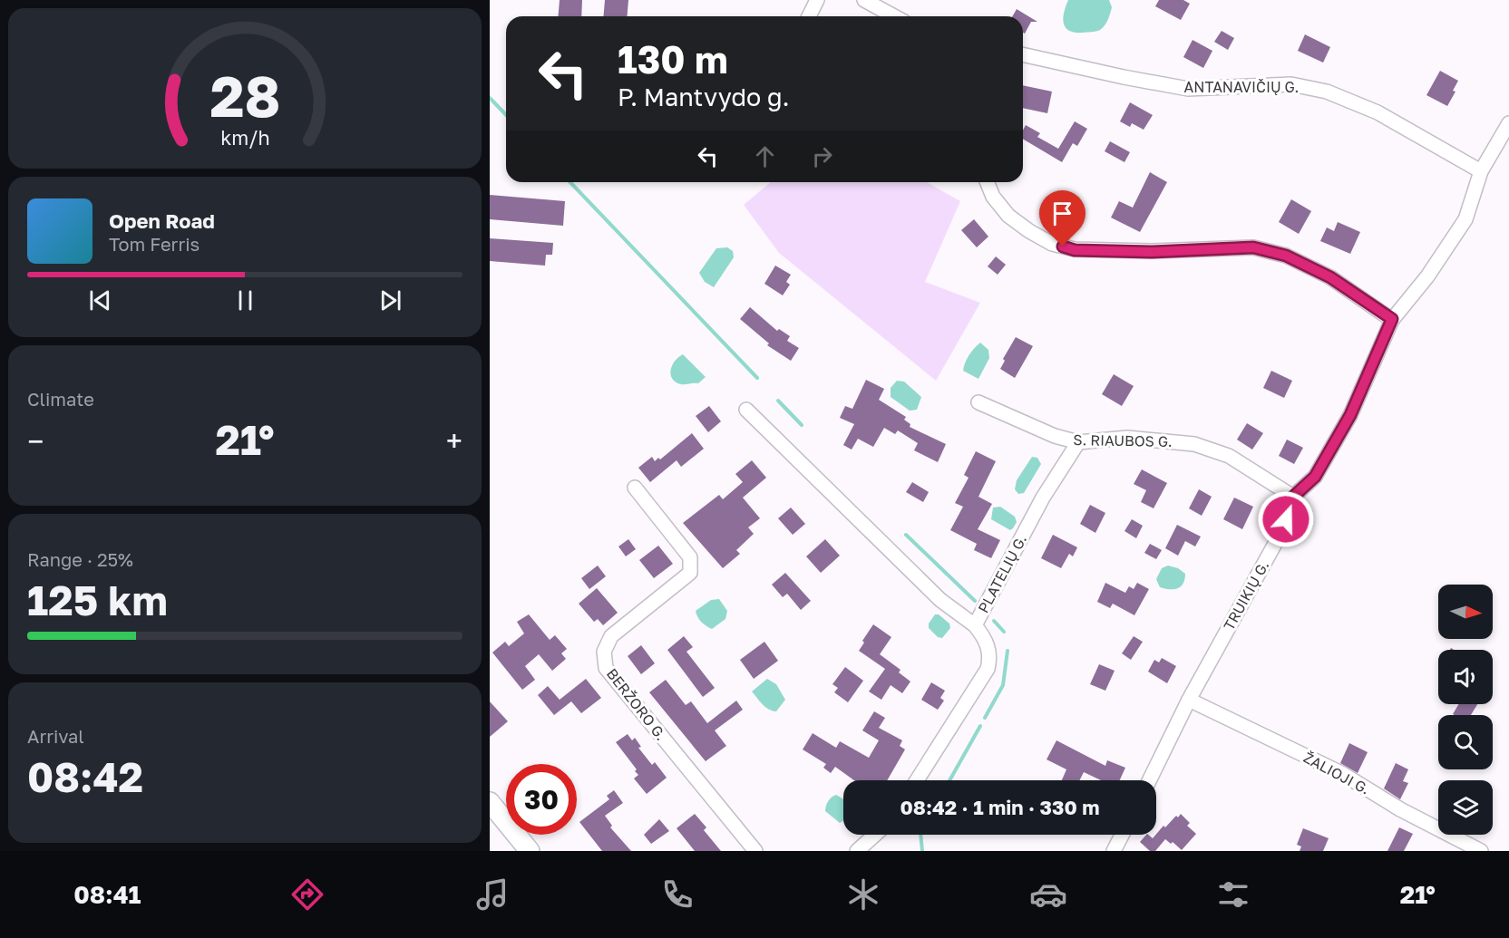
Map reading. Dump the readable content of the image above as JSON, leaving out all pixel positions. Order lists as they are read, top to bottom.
{
  "streets": {
    "street": [
      "ANTANAVIČIŲ G.",
      "S. RIAUBOS G.",
      "PLATELIŲ G.",
      "TRUIKIŲ G.",
      "BERŽORO G.",
      "ŽALIOJI G."
    ]
  },
  "crossings": [
    ["ANTANAVIČIŲ G.", "TRUIKIŲ G."],
    ["S. RIAUBOS G.", "PLATELIŲ G."],
    ["S. RIAUBOS G.", "TRUIKIŲ G."],
    ["TRUIKIŲ G.", "ŽALIOJI G."]
  ],
  "north": "right",
  "page": {
    "turn": ["130 m", "P. Mantvydo g."],
    "song": ["Open Road", "Tom Ferris"],
    "tile": [
      "Climate",
      ["Range · 25%", "125 km"],
      ["Arrival", "08:42"]
    ],
    "heat": ["−", "21°", "+"],
    "limit": "30",
    "trip": "08:42 · 1 min · 330 m",
    "tabs": ["08:41", "21°"],
    "gauge": ["28", "km/h"]
  }
}
